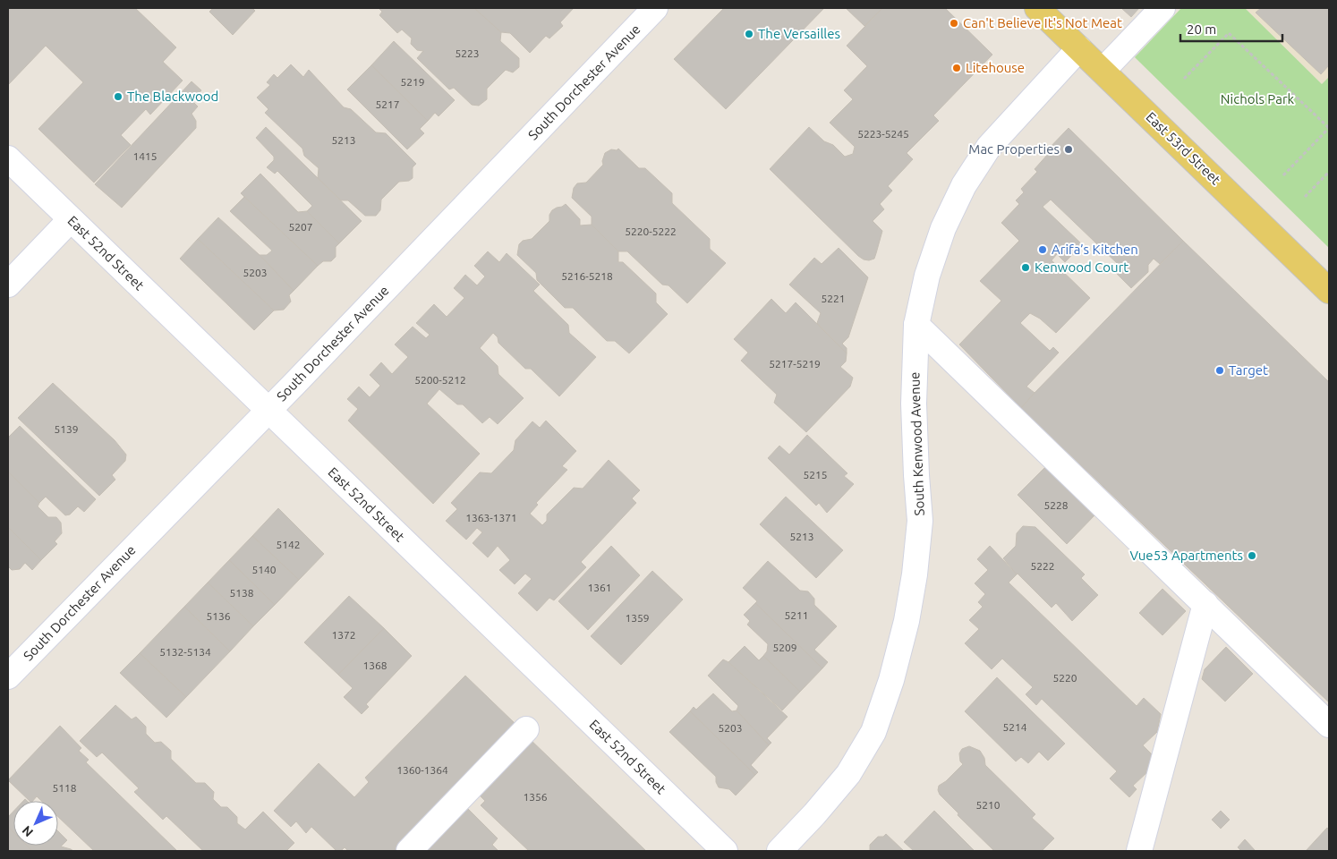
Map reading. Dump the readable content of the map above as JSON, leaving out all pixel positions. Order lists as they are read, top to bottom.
{
  "streets": {
    "main road": ["East 53rd Street"],
    "street": ["South Dorchester Avenue", "East 52nd Street", "South Kenwood Avenue"]
  },
  "crossings": [
    ["South Dorchester Avenue", "East 52nd Street"],
    ["East 53rd Street", "South Kenwood Avenue"]
  ],
  "parks": ["Nichols Park"],
  "places": [
    "Can't Believe It's Not Meat",
    "The Versailles",
    "Litehouse",
    "The Blackwood",
    "Mac Properties",
    "Arifa’s Kitchen",
    "Kenwood Court",
    "Target",
    "Vue53 Apartments"
  ],
  "house_numbers": [
    "5223",
    "5219",
    "5217",
    "5223-5245",
    "5213",
    "1415",
    "5207",
    "5220-5222",
    "5203",
    "5216-5218",
    "5221",
    "5217-5219",
    "5200-5212",
    "5139",
    "5215",
    "5228",
    "1363-1371",
    "5213",
    "5142",
    "5222",
    "5140",
    "1361",
    "5138",
    "5211",
    "5136",
    "1359",
    "1372",
    "5209",
    "5132-5134",
    "1368",
    "5220",
    "5214",
    "5203",
    "1360-1364",
    "5118",
    "1356",
    "5210"
  ],
  "scale_bar": "20 m",
  "north": "bottom left"
}
